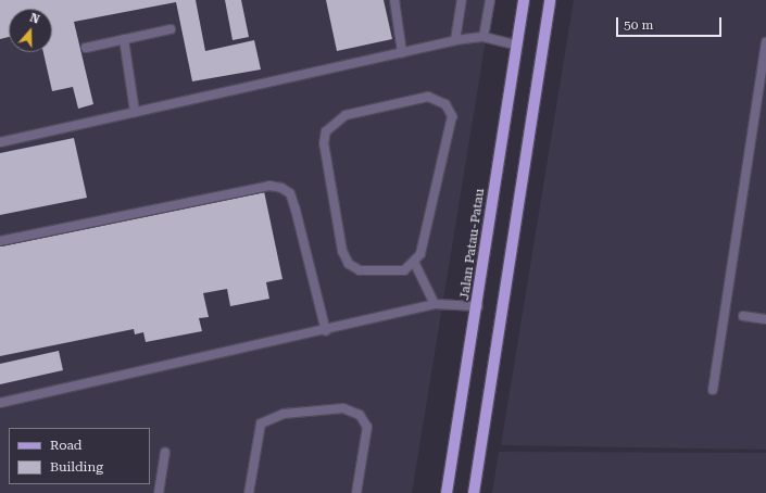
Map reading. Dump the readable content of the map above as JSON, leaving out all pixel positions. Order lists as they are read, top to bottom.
{
  "streets": {
    "main road": ["Jalan Patau-Patau"]
  },
  "legend": ["Road", "Building"],
  "scale_bar": "50 m",
  "north": "top"
}
